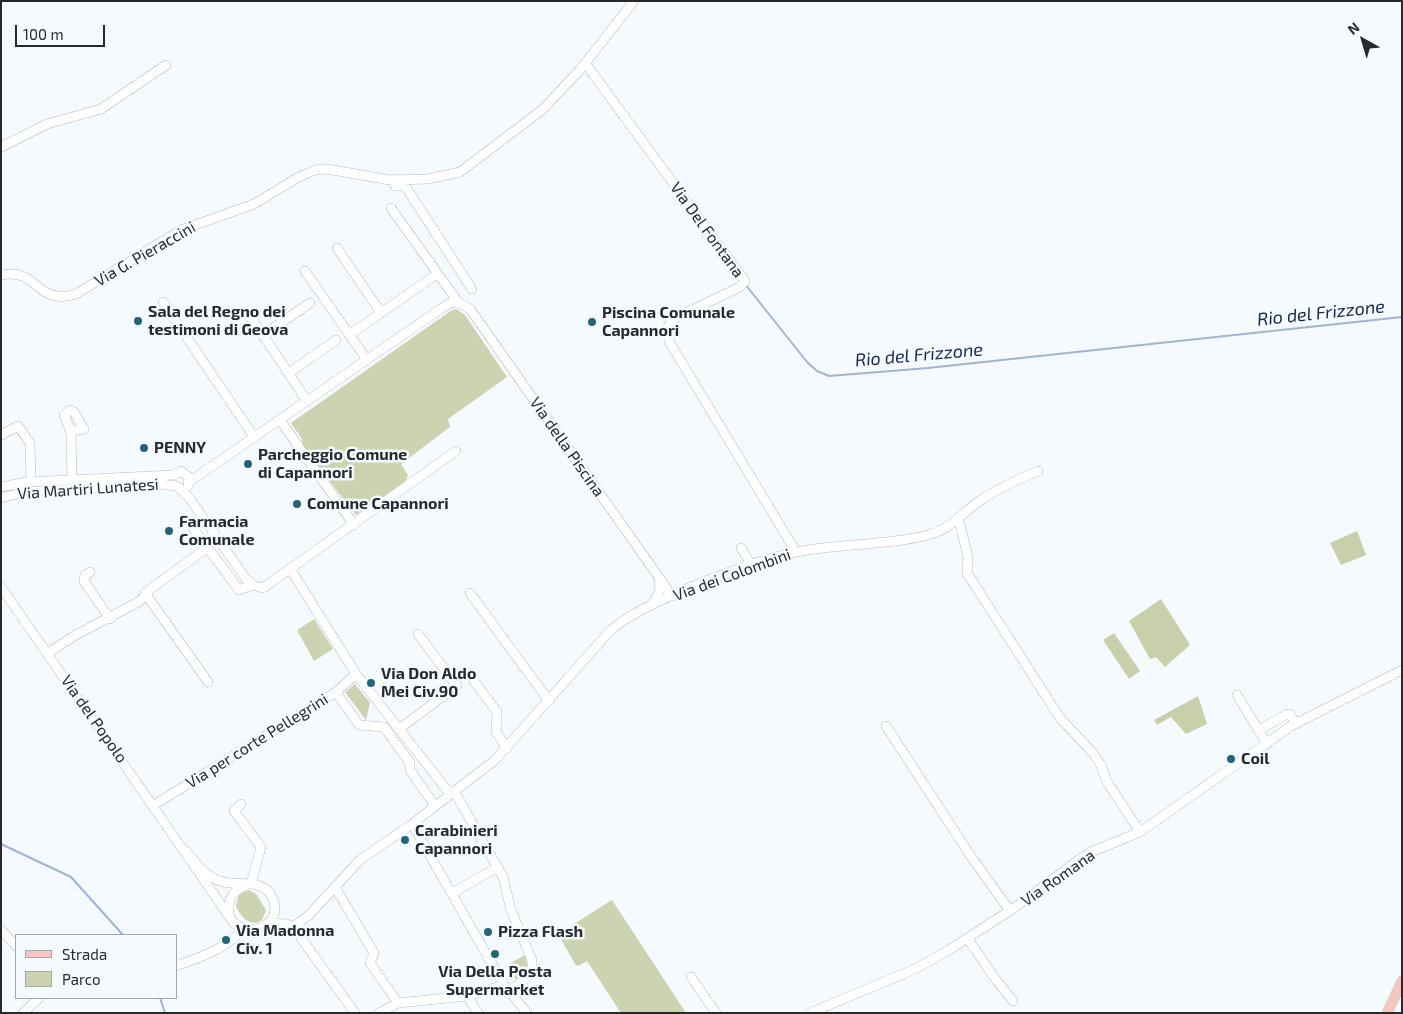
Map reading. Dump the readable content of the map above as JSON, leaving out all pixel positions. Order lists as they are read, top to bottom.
{
  "streets": {
    "street": [
      "Via Del Fontana",
      "Via G. Pieraccini",
      "Via della Piscina",
      "Via Martiri Lunatesi",
      "Via dei Colombini",
      "Via del Popolo",
      "Via per corte Pellegrini",
      "Via Romana"
    ]
  },
  "crossings": [
    ["Via Del Fontana", "Via G. Pieraccini"],
    ["Via Del Fontana", "Via dei Colombini"],
    ["Via della Piscina", "Via Martiri Lunatesi"],
    ["Via della Piscina", "Via dei Colombini"],
    ["Via dei Colombini", "Via del Popolo"],
    ["Via del Popolo", "Via per corte Pellegrini"]
  ],
  "water": ["Rio del Frizzone"],
  "places": [
    "Sala del Regno dei testimoni di Geova",
    "Piscina Comunale Capannori",
    "PENNY",
    "Parcheggio Comune di Capannori",
    "Comune Capannori",
    "Farmacia Comunale",
    "Via Don Aldo Mei Civ.90",
    "Coil",
    "Carabinieri Capannori",
    "Pizza Flash",
    "Via Madonna Civ. 1",
    "Via Della Posta Supermarket"
  ],
  "legend": ["Strada", "Parco"],
  "scale_bar": "100 m",
  "north": "top left"
}
